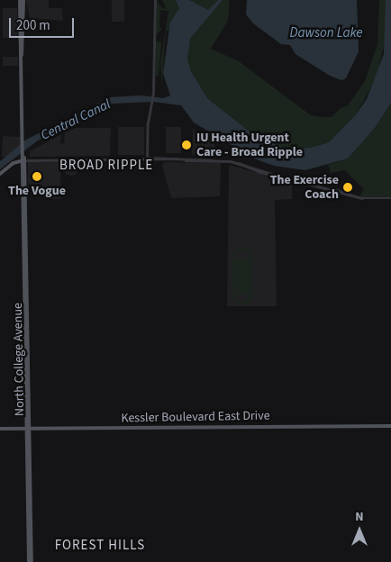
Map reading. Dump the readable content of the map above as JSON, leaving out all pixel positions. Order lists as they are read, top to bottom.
{
  "streets": {
    "main road": ["North College Avenue", "Kessler Boulevard East Drive"]
  },
  "crossings": [
    ["North College Avenue", "Kessler Boulevard East Drive"]
  ],
  "districts": ["BROAD RIPPLE", "FOREST HILLS"],
  "water": ["Dawson Lake", "Central Canal"],
  "places": ["IU Health Urgent Care - Broad Ripple", "The Vogue", "The Exercise Coach"],
  "scale_bar": "200 m",
  "north": "top"
}
